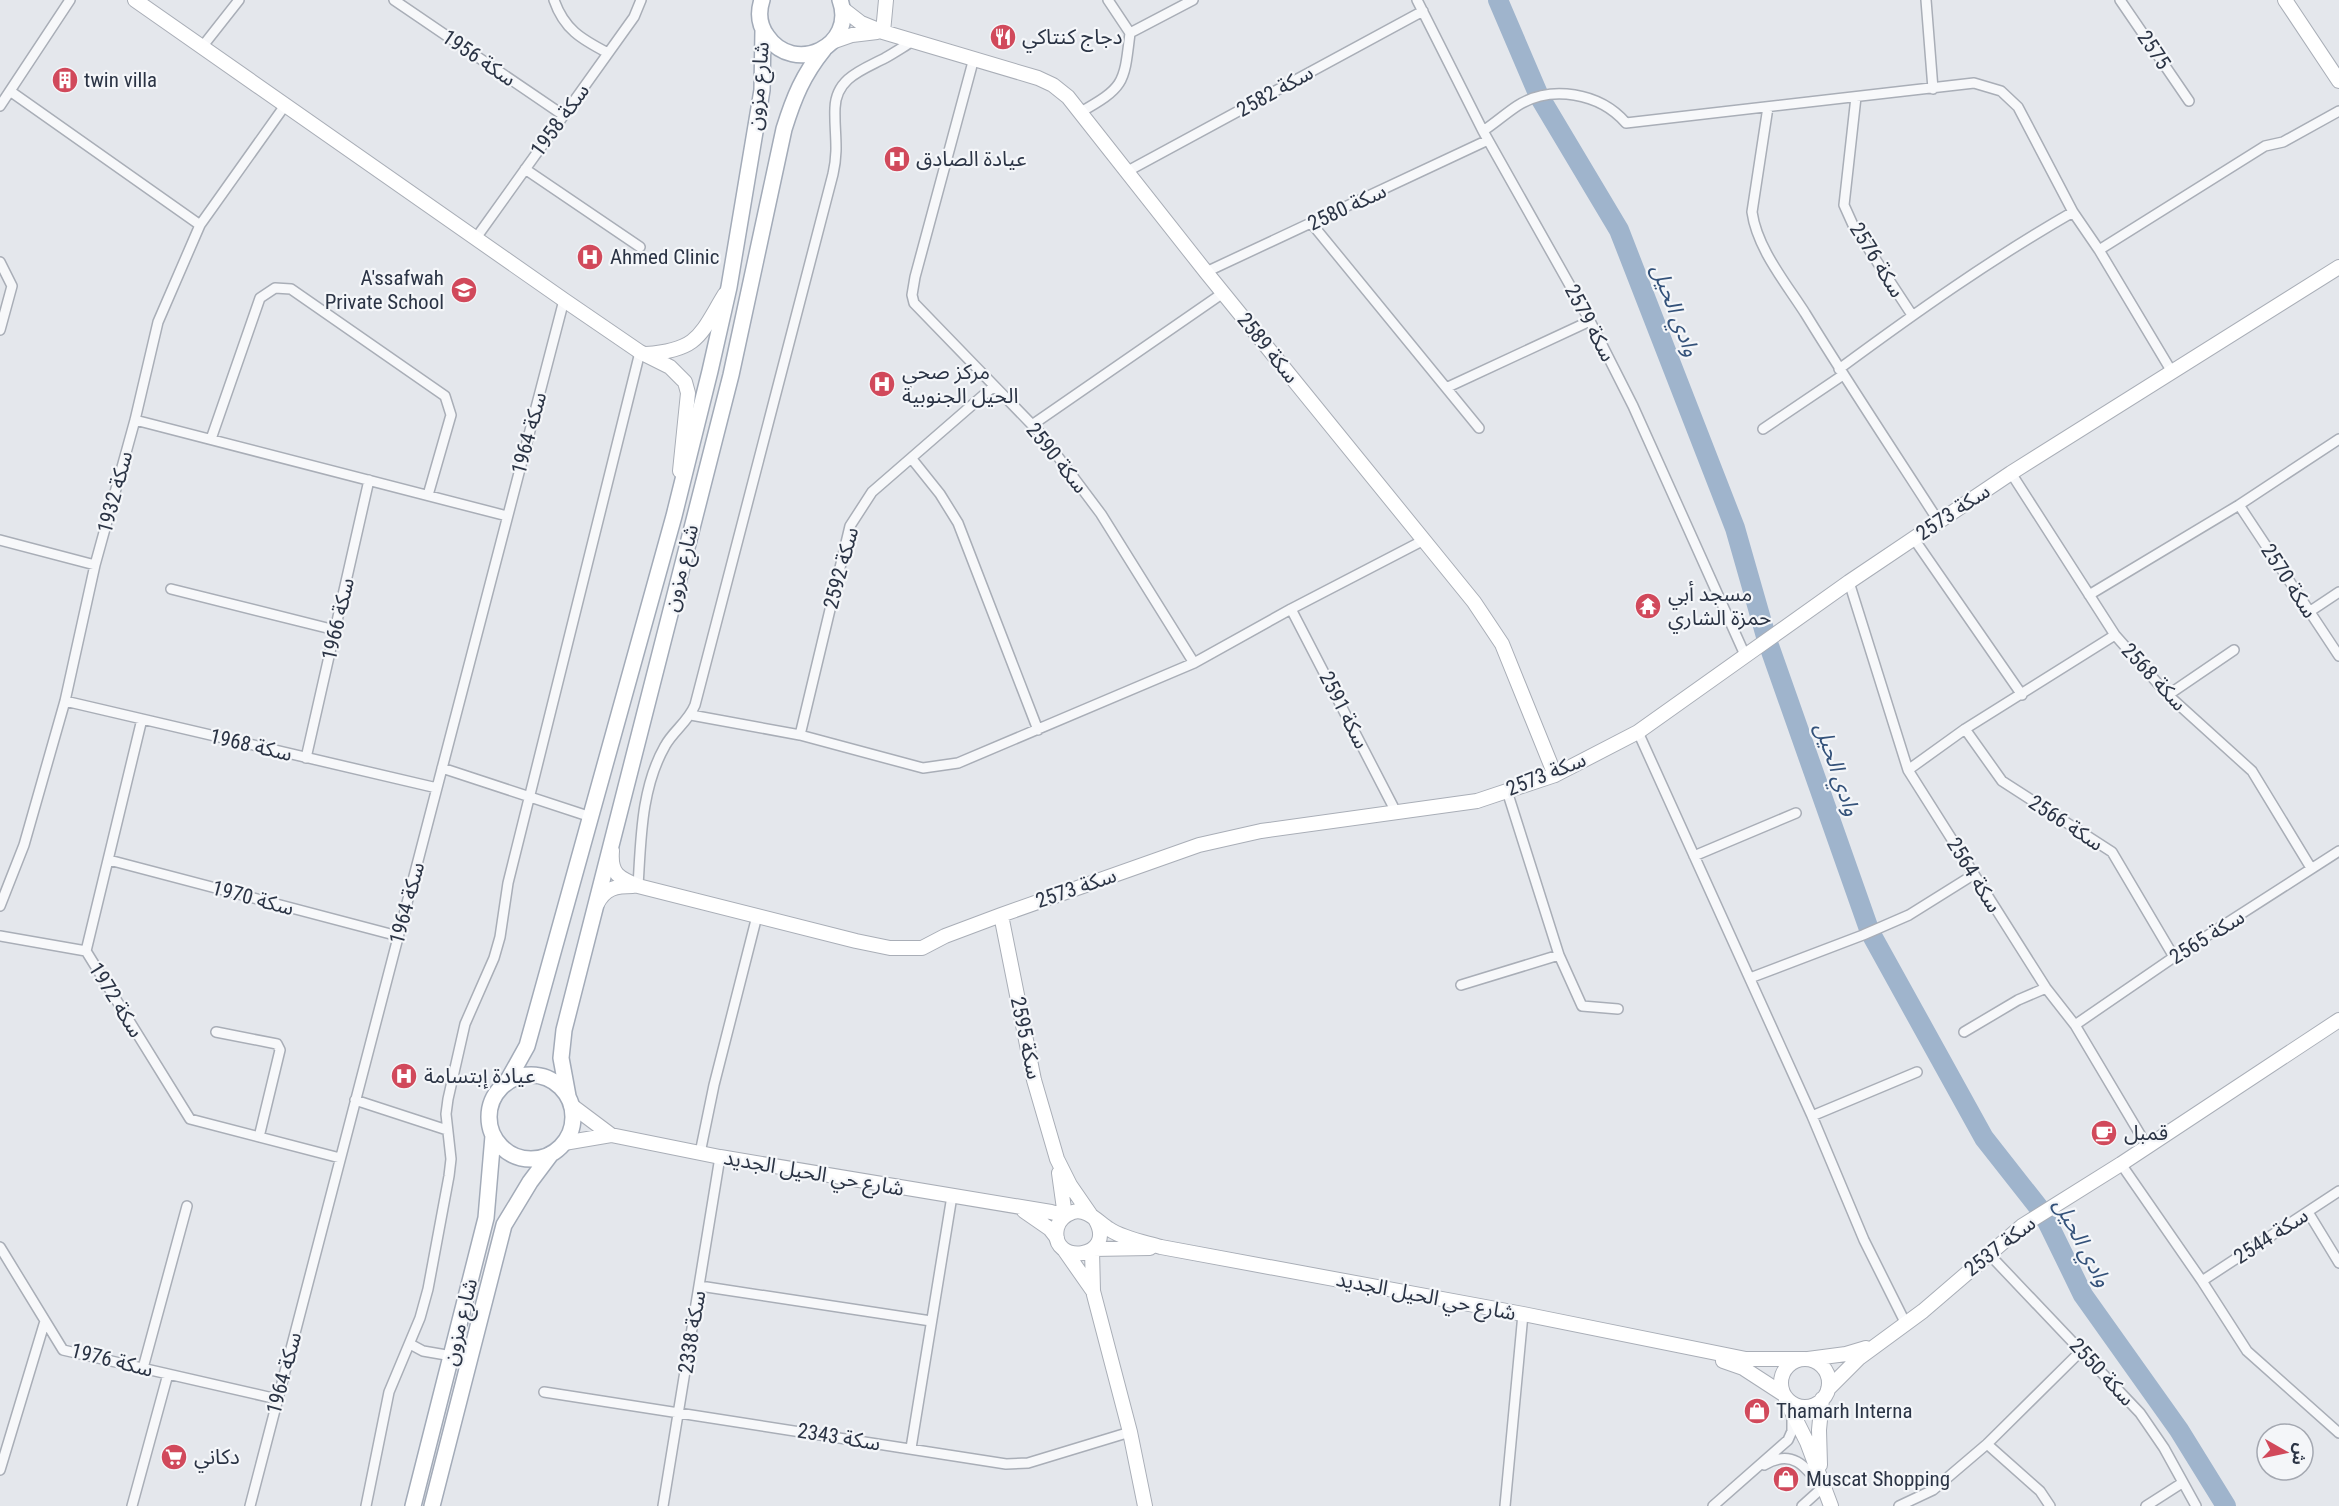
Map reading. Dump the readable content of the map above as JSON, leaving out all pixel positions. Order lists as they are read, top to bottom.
{
  "streets": {
    "main road": ["شارع مزون"],
    "street": [
      "2575",
      "سكة 1956",
      "سكة 2582",
      "سكة 1958",
      "سكة 2580",
      "سكة 2576",
      "سكة 2579",
      "سكة 2589",
      "سكة 1964",
      "سكة 2590",
      "سكة 1932",
      "سكة 2573",
      "سكة 2592",
      "سكة 2570",
      "سكة 1966",
      "سكة 2568",
      "سكة 2591",
      "سكة 1968",
      "سكة 2566",
      "سكة 2564",
      "سكة 1970",
      "سكة 2565",
      "سكة 1972",
      "سكة 2595",
      "شارع حي الحيل الجديد",
      "سكة 2544",
      "سكة 2537",
      "سكة 2338",
      "سكة 1976",
      "سكة 2550",
      "سكة 2343"
    ]
  },
  "crossings": [
    ["سكة 1956", "سكة 1958"],
    ["شارع مزون", "سكة 2589"],
    ["شارع مزون", "شارع حي الحيل الجديد"],
    ["سكة 2582", "سكة 2579"],
    ["سكة 2582", "سكة 2589"],
    ["سكة 2580", "سكة 2576"],
    ["سكة 2580", "سكة 2579"],
    ["سكة 2580", "سكة 2589"],
    ["سكة 2580", "سكة 2573"],
    ["سكة 2579", "سكة 2573"],
    ["سكة 2589", "سكة 2590"],
    ["سكة 2589", "سكة 2573"],
    ["سكة 1964", "سكة 1968"],
    ["سكة 1964", "سكة 1970"],
    ["سكة 1964", "سكة 1972"],
    ["سكة 1964", "سكة 1976"],
    ["سكة 2590", "سكة 2592"],
    ["سكة 1932", "سكة 1968"],
    ["سكة 2573", "سكة 2568"],
    ["سكة 2573", "سكة 2591"],
    ["سكة 2573", "سكة 2564"],
    ["سكة 2573", "سكة 2595"],
    ["سكة 1966", "سكة 1968"],
    ["سكة 2568", "سكة 2565"],
    ["سكة 1968", "سكة 1972"],
    ["سكة 2566", "سكة 2565"],
    ["سكة 2564", "سكة 2565"],
    ["سكة 2564", "سكة 2537"],
    ["سكة 1970", "سكة 1972"],
    ["سكة 2595", "شارع حي الحيل الجديد"],
    ["شارع حي الحيل الجديد", "سكة 2338"],
    ["سكة 2537", "سكة 2550"],
    ["سكة 2338", "سكة 2343"]
  ],
  "water": ["وادي الحيل"],
  "places": {
    "restaurant": ["دجاج كنتاكي"],
    "building": ["twin villa"],
    "hospital": [
      "عيادة الصادق",
      "Ahmed Clinic",
      "مركز صحي الحيل الجنوبية",
      "عيادة إبتسامة"
    ],
    "school or university": ["A'ssafwah Private School"],
    "temple": ["مسجد أبي حمزة الشاري"],
    "cafe": ["قمبل"],
    "shop": ["Thamarh Interna", "Muscat Shopping"],
    "supermarket": ["دكاني"]
  },
  "north": "right"
}
